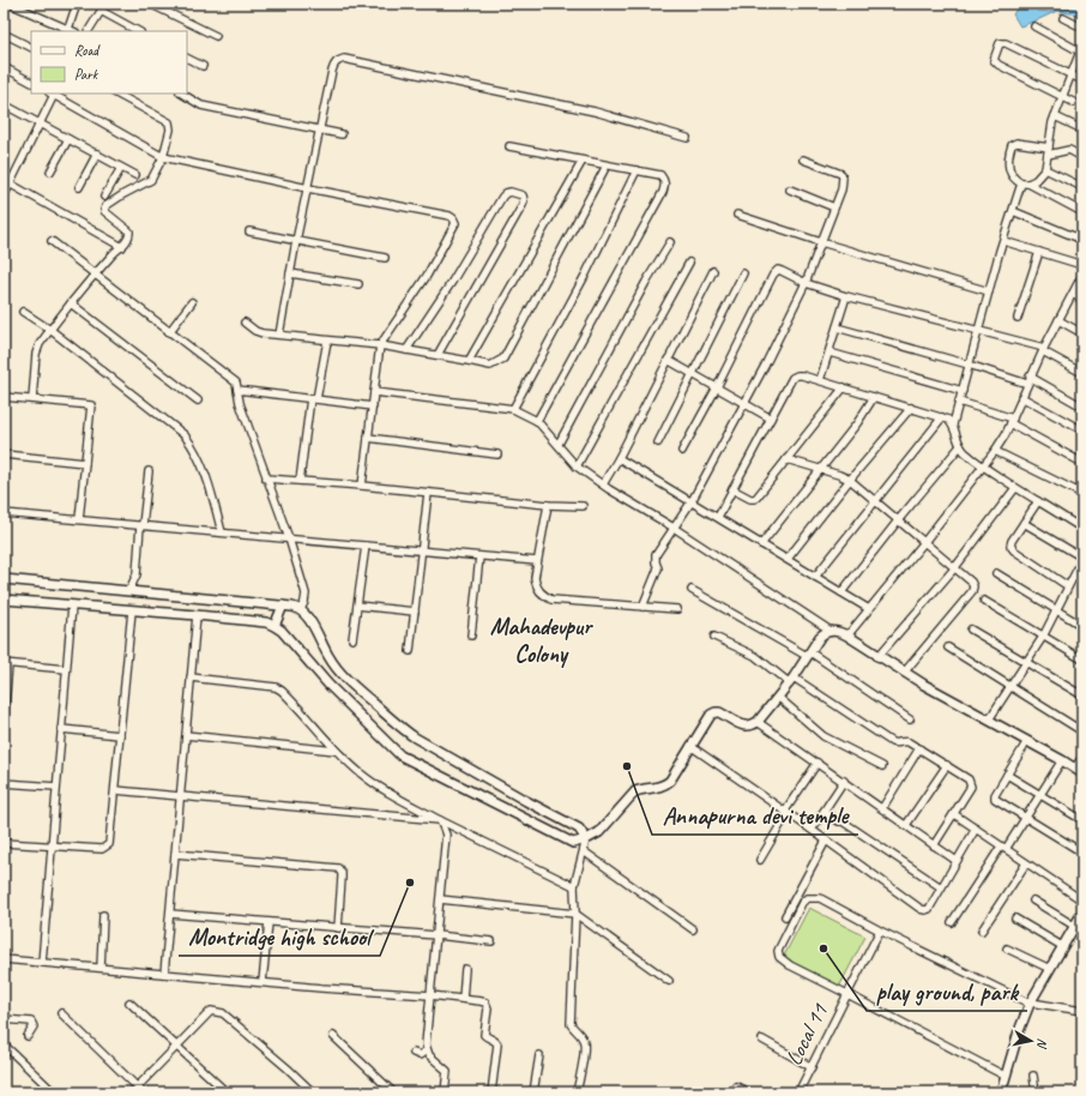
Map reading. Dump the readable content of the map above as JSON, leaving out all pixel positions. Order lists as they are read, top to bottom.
{
  "streets": {
    "street": ["Local 11"]
  },
  "districts": ["Mahadevpur Colony"],
  "places": ["Annapurna devi temple", "Montridge high school", "play ground, park"],
  "legend": ["Road", "Park"],
  "north": "right"
}
